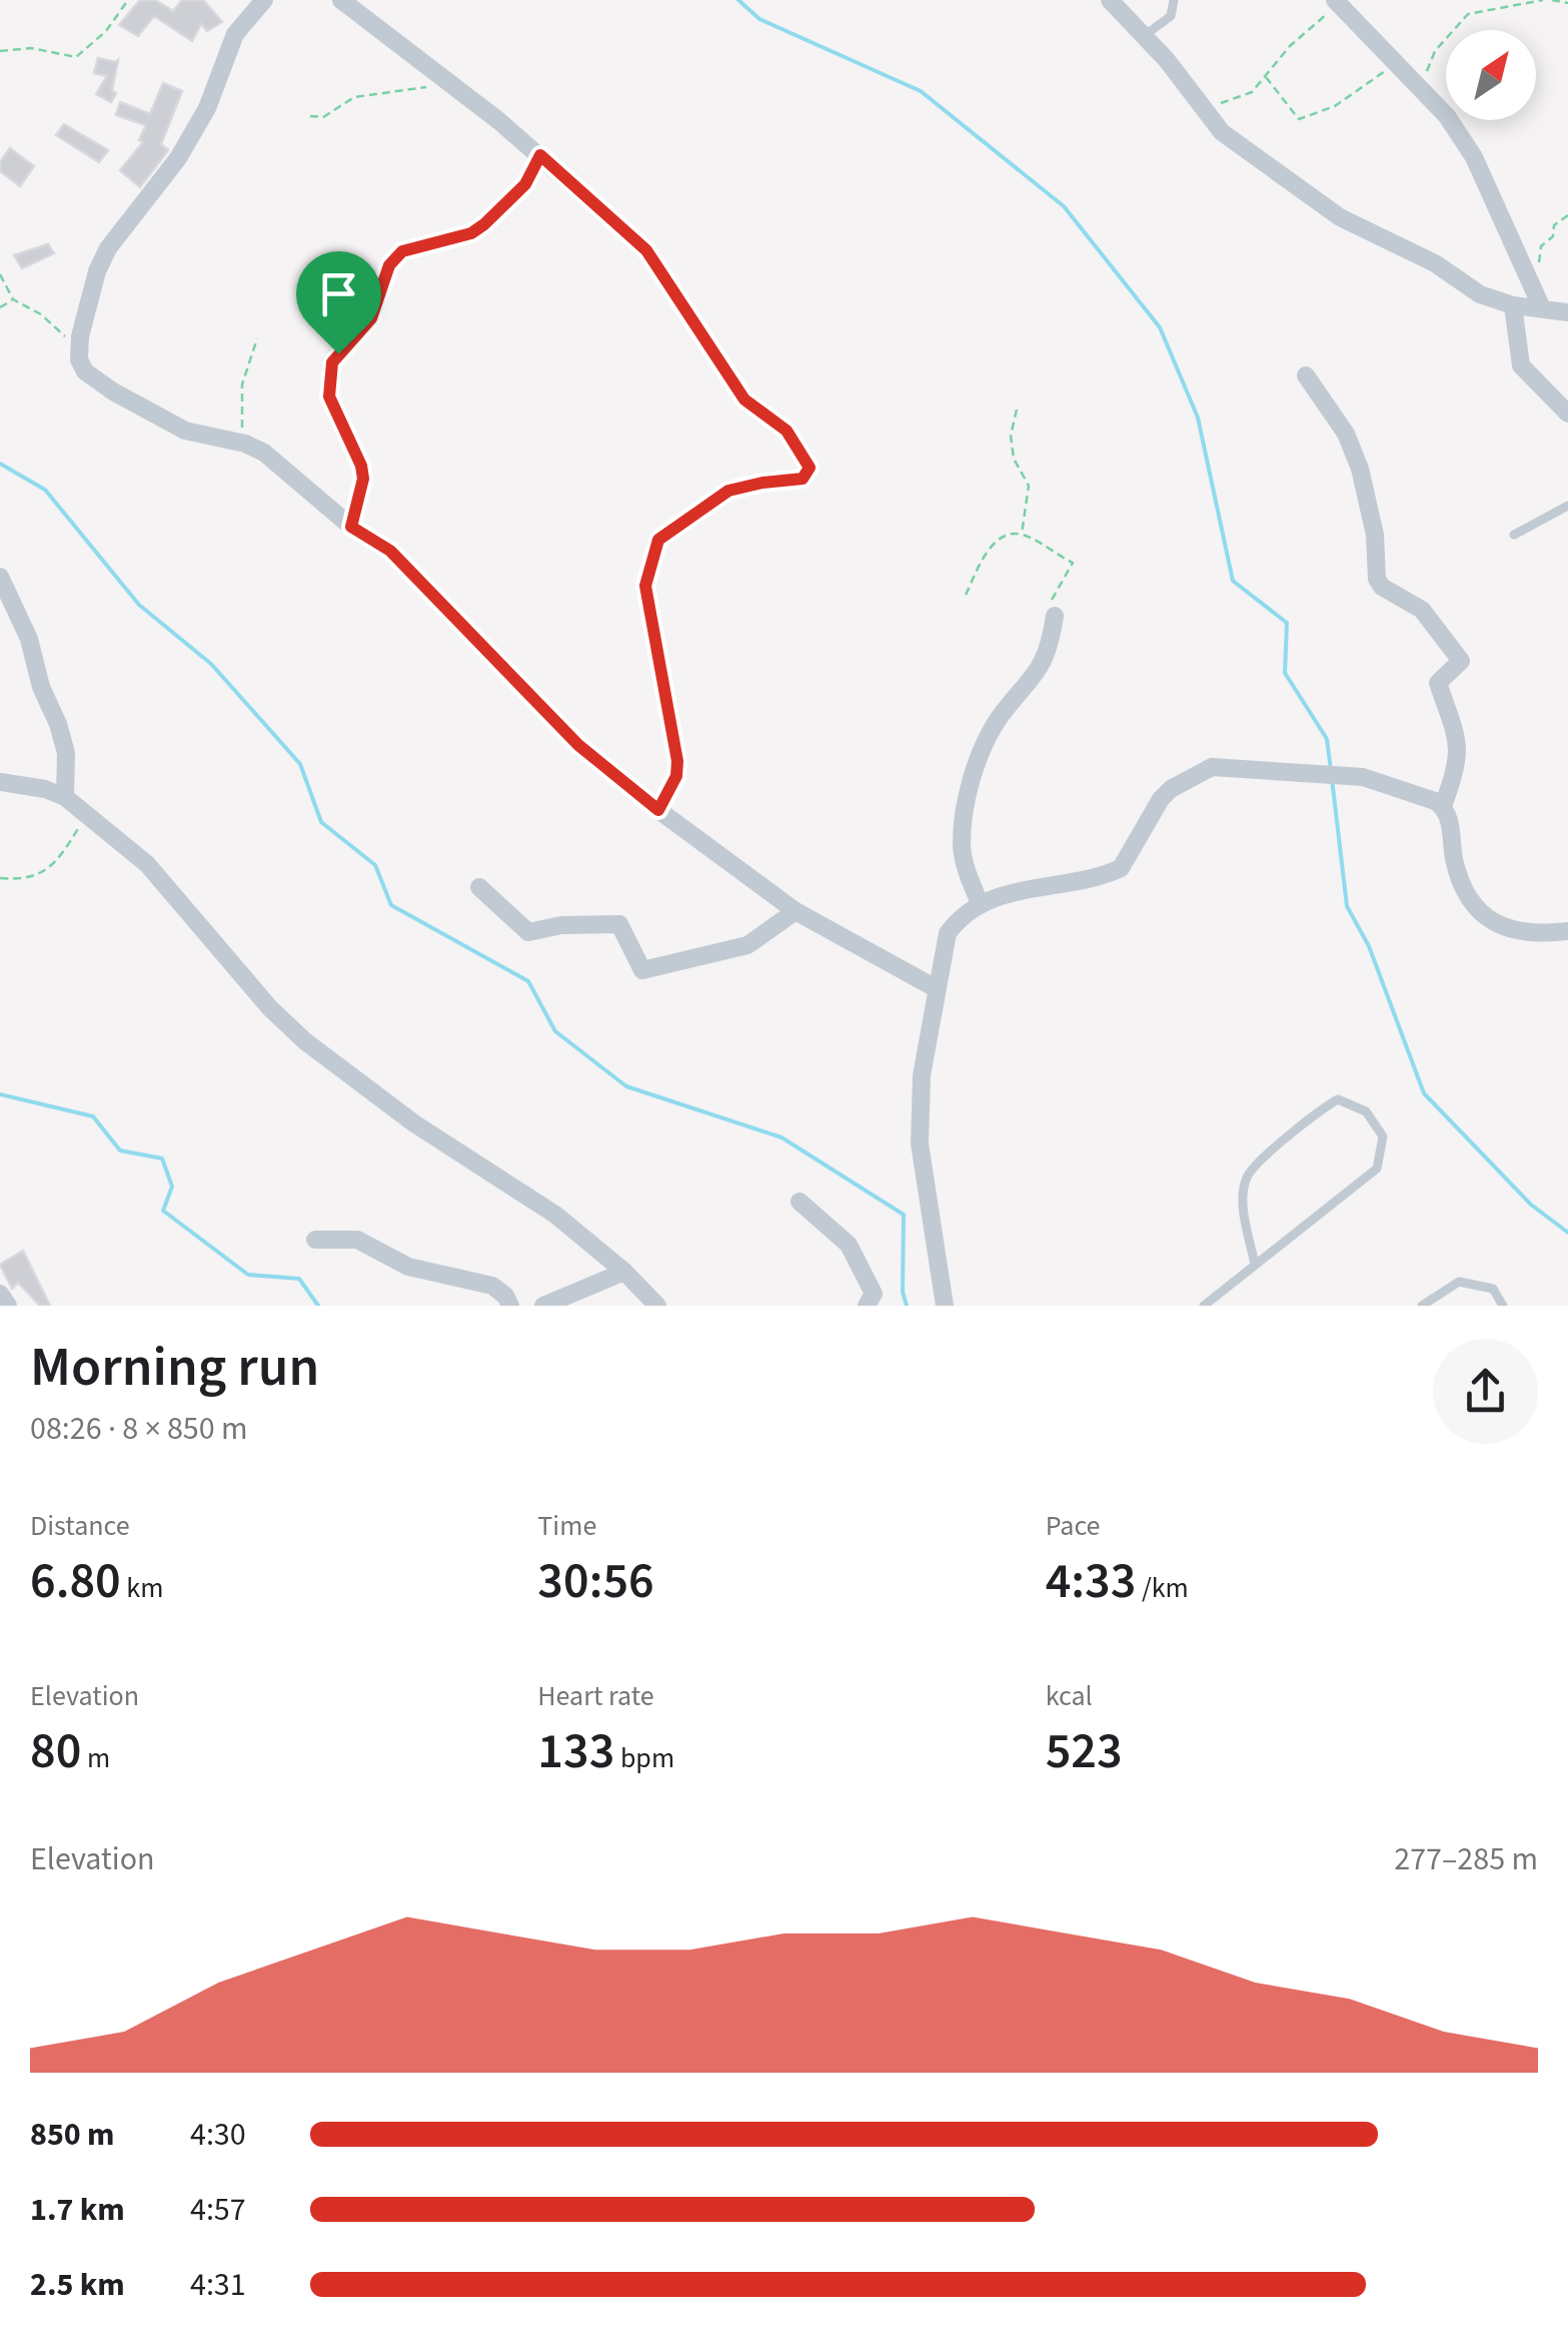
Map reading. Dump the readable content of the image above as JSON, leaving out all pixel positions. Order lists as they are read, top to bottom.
{
  "north": "top right",
  "page": {
    "heading": ["Morning run", "08:26 · 8 × 850 m"],
    "stats": [
      ["Distance", "6.80 km"],
      ["Time", "30:56"],
      ["Pace", "4:33 /km"],
      ["Elevation", "80 m"],
      ["Heart rate", "133 bpm"],
      ["kcal", "523"]
    ],
    "chart": ["Elevation", "277–285 m"],
    "list": [
      {
        "name": "850 m",
        "note": "4:30"
      },
      {
        "name": "1.7 km",
        "note": "4:57"
      },
      {
        "name": "2.5 km",
        "note": "4:31"
      }
    ]
  }
}
